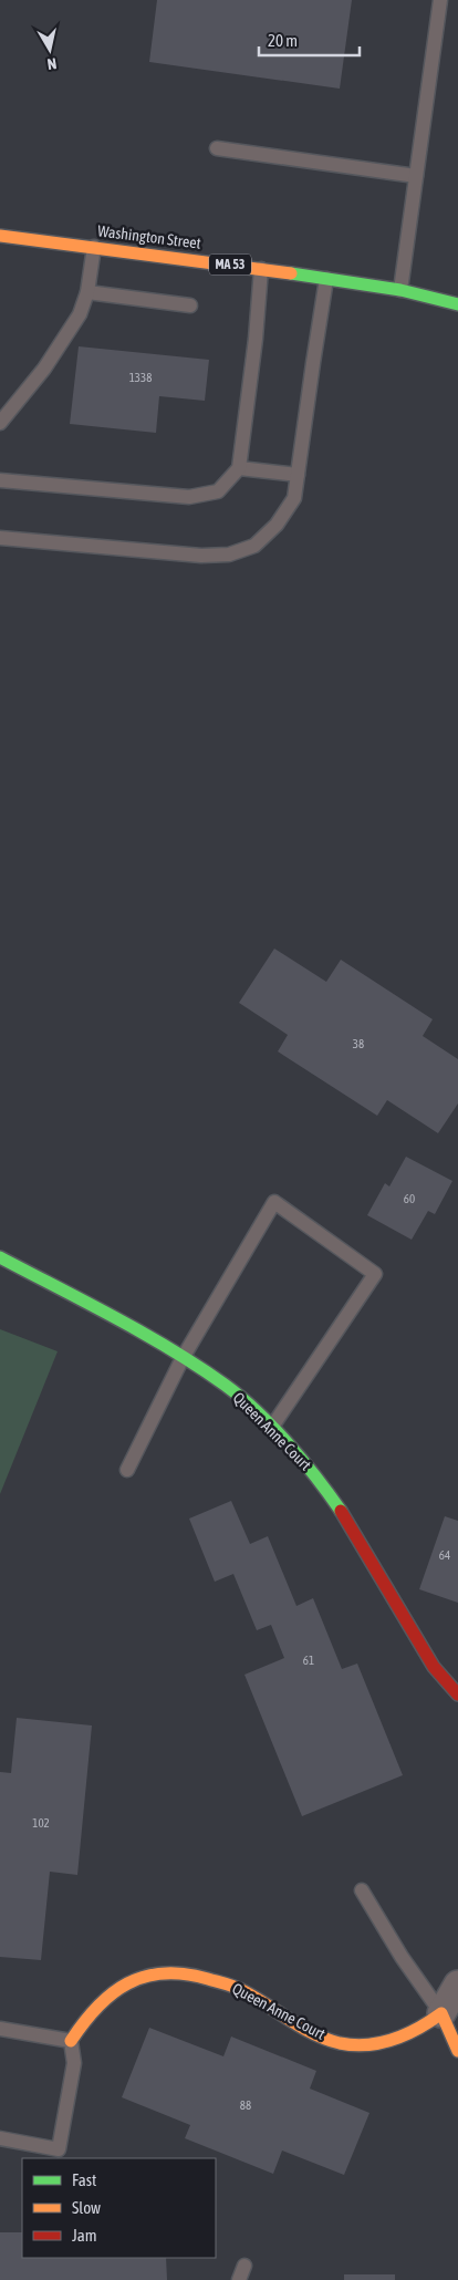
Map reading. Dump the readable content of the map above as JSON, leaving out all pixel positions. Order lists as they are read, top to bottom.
{
  "streets": {
    "street": ["Washington Street", "MA 53", "Queen Anne Court"]
  },
  "house_numbers": [
    "1338",
    "38",
    "60",
    "64",
    "61",
    "102",
    "88"
  ],
  "legend": ["Fast", "Slow", "Jam"],
  "scale_bar": "20 m",
  "north": "bottom"
}
